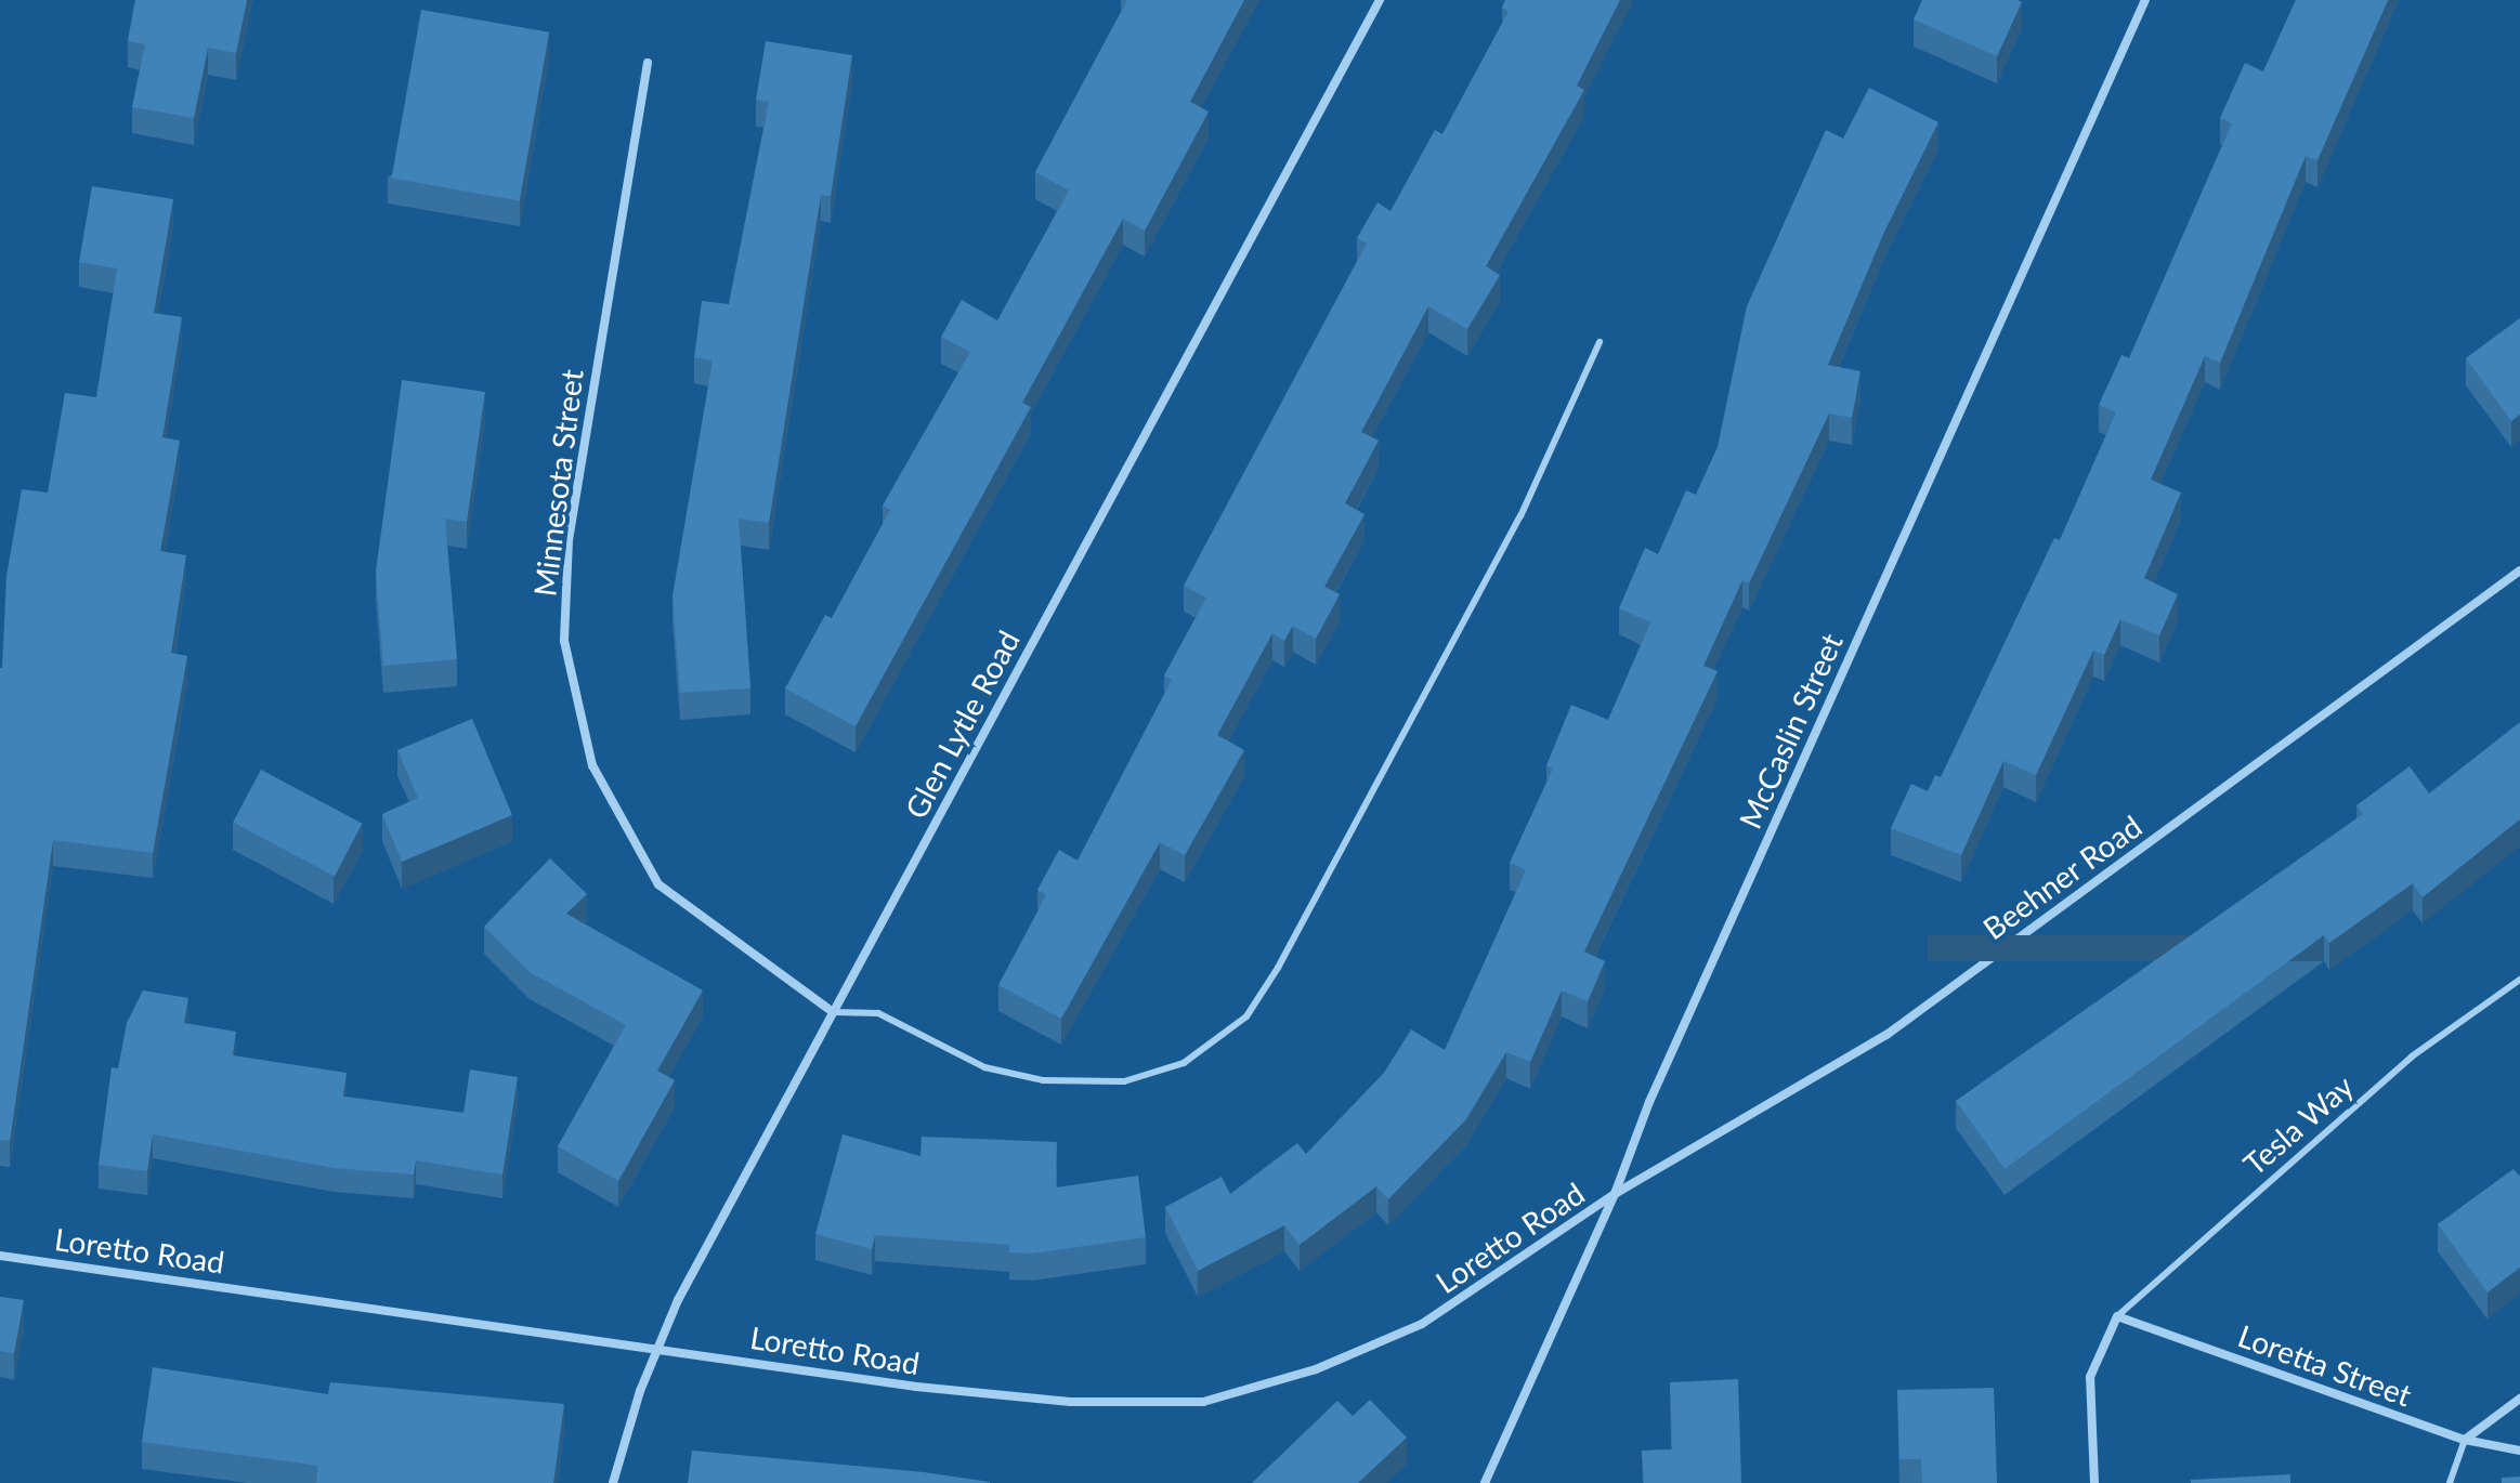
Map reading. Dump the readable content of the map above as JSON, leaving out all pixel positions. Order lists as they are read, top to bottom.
{
  "streets": {
    "street": [
      "Minnesota Street",
      "Glen Lytle Road",
      "McCaslin Street",
      "Beehner Road",
      "Loretto Road",
      "Loretta Street"
    ],
    "lane": ["Tesla Way"]
  },
  "crossings": [
    ["Minnesota Street", "Glen Lytle Road"],
    ["Glen Lytle Road", "Loretto Road"],
    ["McCaslin Street", "Beehner Road"],
    ["McCaslin Street", "Loretto Road"],
    ["Beehner Road", "Loretto Road"],
    ["Tesla Way", "Loretta Street"]
  ]
}
